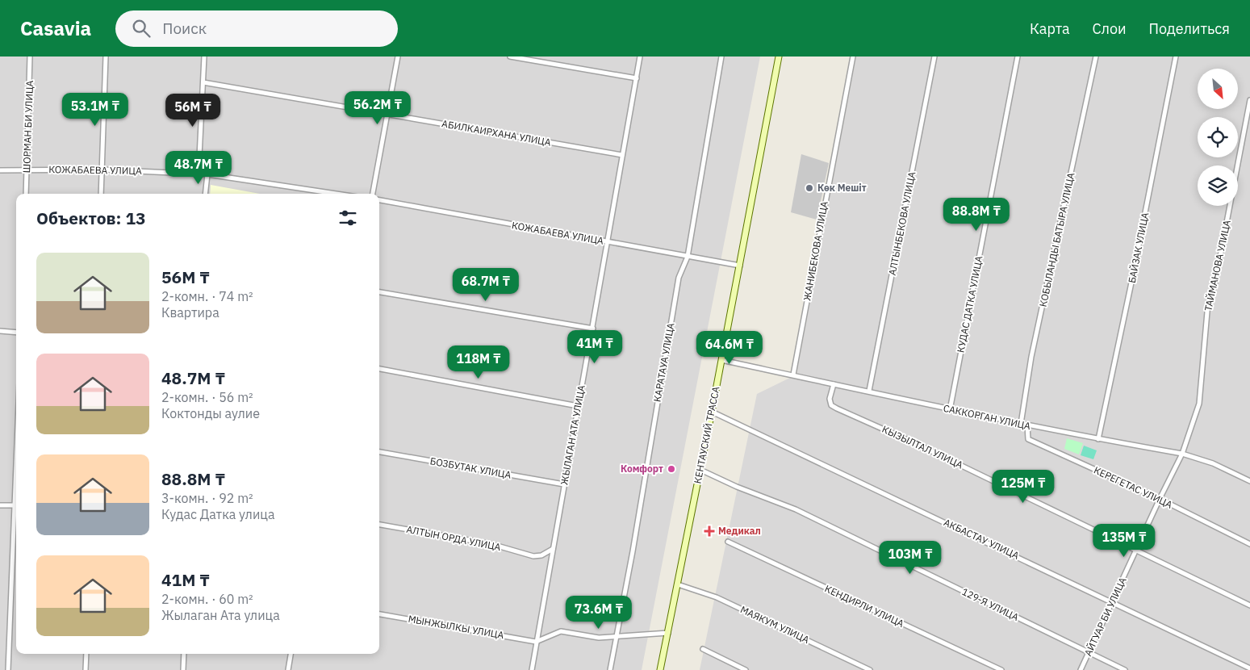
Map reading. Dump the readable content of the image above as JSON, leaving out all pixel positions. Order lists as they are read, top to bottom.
{
  "streets": {
    "main road": ["КЕНТАУСКИЙ ТРАССА"],
    "street": [
      "ШОРМАН БИ УЛИЦА",
      "АБИЛКАИРХАНА УЛИЦА",
      "КОЖАБАЕВА УЛИЦА",
      "АЛТЫНБЕКОВА УЛИЦА",
      "КОБЫЛАНДЫ БАТЫРА УЛИЦА",
      "БАЙЗАК УЛИЦА",
      "ЖАНИБЕКОВА УЛИЦА",
      "ТАЙМАНОВА УЛИЦА",
      "КУДАС ДАТКА УЛИЦА",
      "КАРАТАУА УЛИЦА",
      "САККОРГАН УЛИЦА",
      "ЖЫЛАГАН АТА УЛИЦА",
      "КЫЗЫЛТАЛ УЛИЦА",
      "БОЗБУТАК УЛИЦА",
      "КЕРЕГЕТАС УЛИЦА",
      "АЛТЫН ОРДА УЛИЦА",
      "АКБАСТАУ УЛИЦА",
      "129-Я УЛИЦА",
      "КЕНДИРЛИ УЛИЦА",
      "АЙТУАР БИ УЛИЦА",
      "МАЯКУМ УЛИЦА",
      "МЫНЖЫЛКЫ УЛИЦА"
    ]
  },
  "crossings": [
    ["ШОРМАН БИ УЛИЦА", "КОЖАБАЕВА УЛИЦА"],
    ["АБИЛКАИРХАНА УЛИЦА", "ЖЫЛАГАН АТА УЛИЦА"],
    ["КОЖАБАЕВА УЛИЦА", "КАРАТАУА УЛИЦА"],
    ["КОЖАБАЕВА УЛИЦА", "ЖЫЛАГАН АТА УЛИЦА"],
    ["КОЖАБАЕВА УЛИЦА", "КЕНТАУСКИЙ ТРАССА"],
    ["АЛТЫНБЕКОВА УЛИЦА", "САККОРГАН УЛИЦА"],
    ["КОБЫЛАНДЫ БАТЫРА УЛИЦА", "САККОРГАН УЛИЦА"],
    ["БАЙЗАК УЛИЦА", "САККОРГАН УЛИЦА"],
    ["ЖАНИБЕКОВА УЛИЦА", "САККОРГАН УЛИЦА"],
    ["ТАЙМАНОВА УЛИЦА", "САККОРГАН УЛИЦА"],
    ["ТАЙМАНОВА УЛИЦА", "АЙТУАР БИ УЛИЦА"],
    ["КУДАС ДАТКА УЛИЦА", "САККОРГАН УЛИЦА"],
    ["САККОРГАН УЛИЦА", "КЕНТАУСКИЙ ТРАССА"],
    ["САККОРГАН УЛИЦА", "КЫЗЫЛТАЛ УЛИЦА"],
    ["САККОРГАН УЛИЦА", "КЕРЕГЕТАС УЛИЦА"],
    ["САККОРГАН УЛИЦА", "АЙТУАР БИ УЛИЦА"],
    ["ЖЫЛАГАН АТА УЛИЦА", "БОЗБУТАК УЛИЦА"],
    ["ЖЫЛАГАН АТА УЛИЦА", "АЛТЫН ОРДА УЛИЦА"],
    ["ЖЫЛАГАН АТА УЛИЦА", "МЫНЖЫЛКЫ УЛИЦА"],
    ["КЕНТАУСКИЙ ТРАССА", "АКБАСТАУ УЛИЦА"],
    ["КЕНТАУСКИЙ ТРАССА", "129-Я УЛИЦА"],
    ["КЕНТАУСКИЙ ТРАССА", "МАЯКУМ УЛИЦА"],
    ["КЫЗЫЛТАЛ УЛИЦА", "АЙТУАР БИ УЛИЦА"],
    ["КЕРЕГЕТАС УЛИЦА", "АЙТУАР БИ УЛИЦА"],
    ["АКБАСТАУ УЛИЦА", "АЙТУАР БИ УЛИЦА"],
    ["129-Я УЛИЦА", "АЙТУАР БИ УЛИЦА"]
  ],
  "places": {
    "other": ["Көк Мешіт", "Комфорт"],
    "health": ["Медикал"]
  },
  "north": "bottom right",
  "page": {
    "header": "Casavia",
    "search": "Поиск",
    "nav": ["Карта", "Слои", "Поделиться"],
    "price": [
      "56.2M ₸",
      "53.1M ₸",
      "56M ₸",
      "48.7M ₸",
      "88.8M ₸",
      "68.7M ₸",
      "41M ₸",
      "64.6M ₸",
      "118M ₸",
      "125M ₸",
      "135M ₸",
      "103M ₸",
      "73.6M ₸"
    ],
    "heading": "Объектов: 13",
    "list": [
      {
        "name": "56M ₸",
        "note": "2-комн. · 74 m² · Квартира"
      },
      {
        "name": "48.7M ₸",
        "note": "2-комн. · 56 m² · Коктонды аулие"
      },
      {
        "name": "88.8M ₸",
        "note": "3-комн. · 92 m² · Кудас Датка улица"
      },
      {
        "name": "41M ₸",
        "note": "2-комн. · 60 m² · Жылаган Ата улица"
      }
    ]
  }
}
